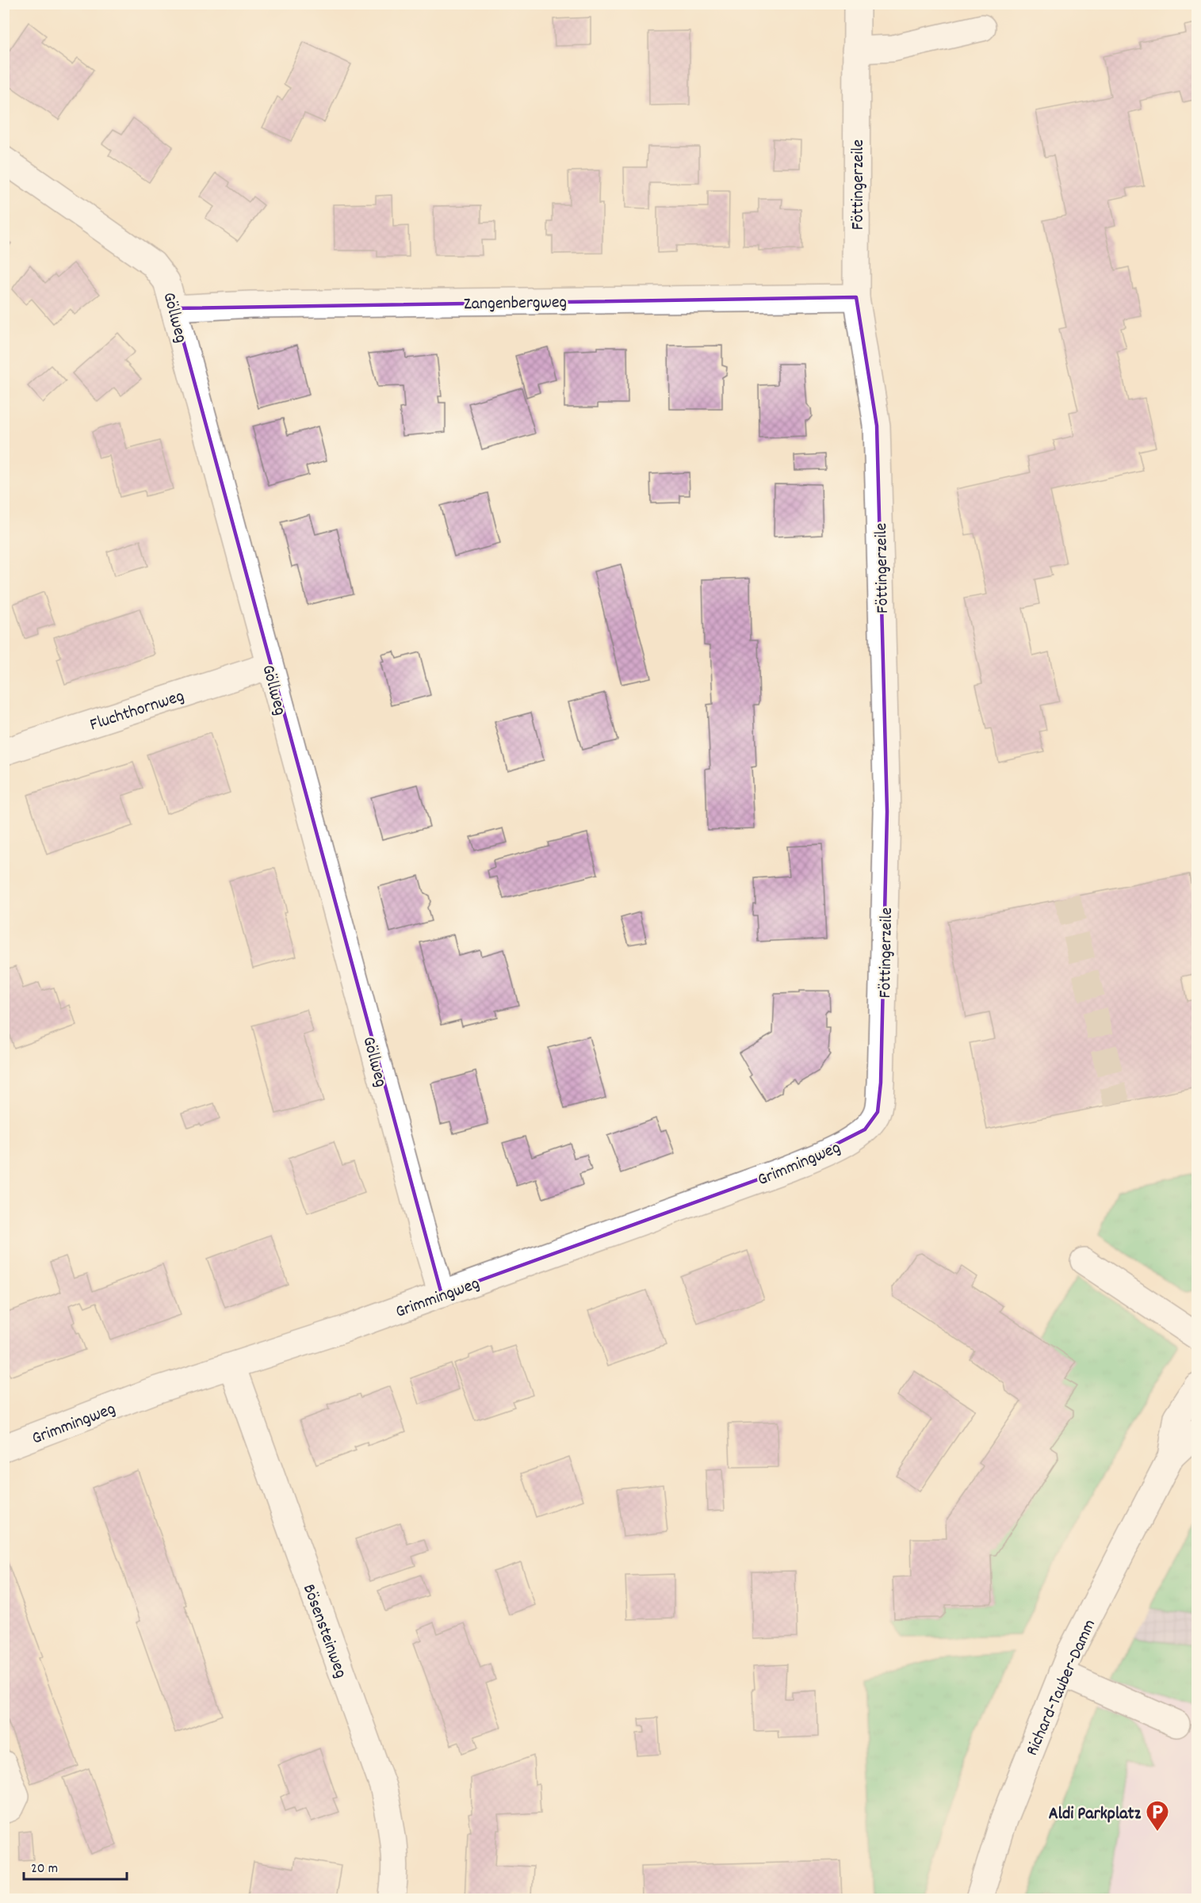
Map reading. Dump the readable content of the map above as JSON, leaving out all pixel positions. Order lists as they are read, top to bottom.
{
  "streets": {
    "street": [
      "Föttingerzeile",
      "Zangenbergweg",
      "Göllweg",
      "Fluchthornweg",
      "Grimmingweg",
      "Bösensteinweg",
      "Richard-Tauber-Damm"
    ]
  },
  "crossings": [
    ["Föttingerzeile", "Zangenbergweg"],
    ["Föttingerzeile", "Grimmingweg"],
    ["Zangenbergweg", "Göllweg"],
    ["Göllweg", "Fluchthornweg"],
    ["Göllweg", "Grimmingweg"],
    ["Grimmingweg", "Bösensteinweg"]
  ],
  "places": {
    "parking": ["Aldi Parkplatz"]
  },
  "scale_bar": "20 m"
}
